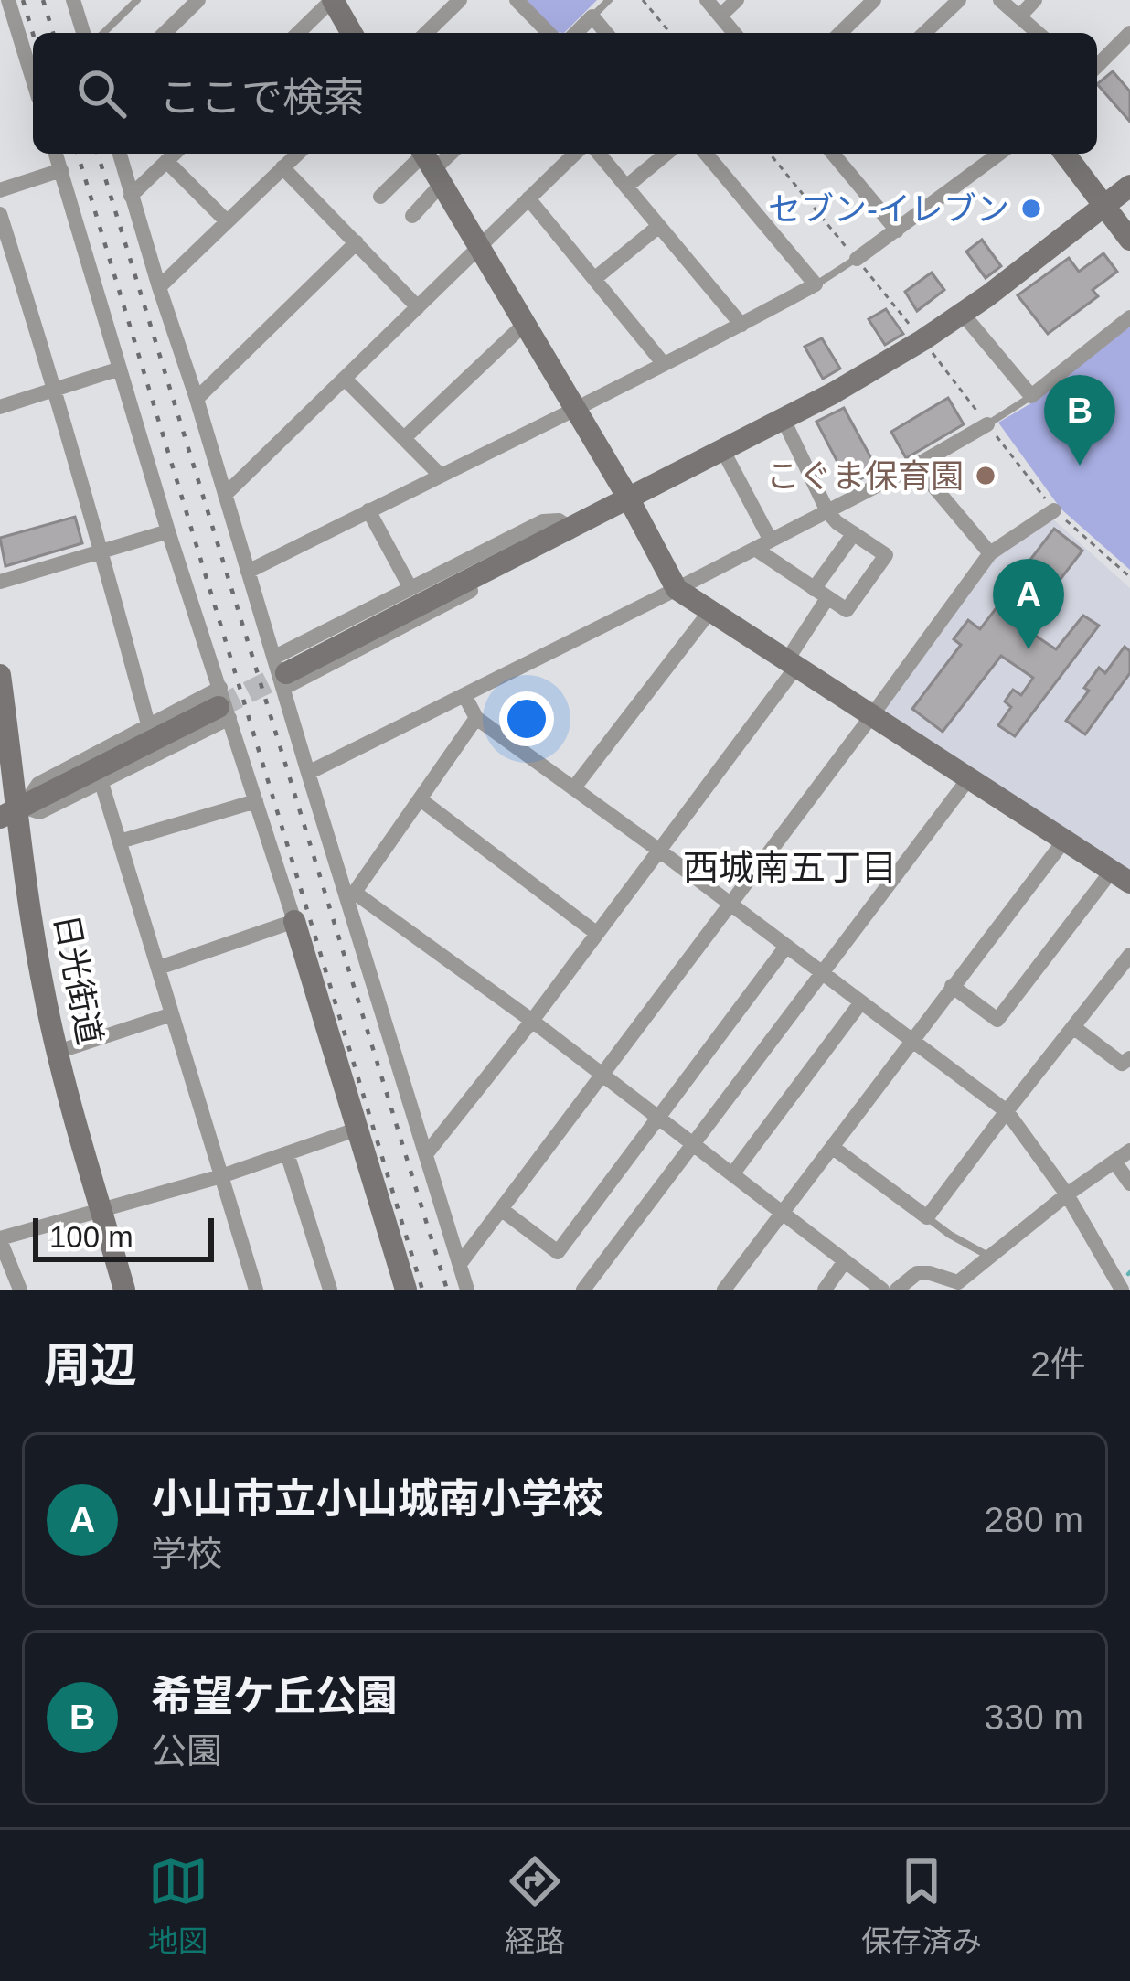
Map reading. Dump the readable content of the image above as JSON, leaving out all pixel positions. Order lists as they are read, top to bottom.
{
  "streets": {
    "street": ["日光街道"]
  },
  "districts": ["西城南五丁目"],
  "places": ["セブン-イレブン", "こぐま保育園"],
  "scale_bar": "100 m",
  "page": {
    "search": "ここで検索",
    "pins": ["B", "A"],
    "scale": "100 m",
    "heading": ["周辺", "2件"],
    "list": [
      {
        "mark": "A",
        "name": "小山市立小山城南小学校",
        "note": "学校",
        "value": "280 m"
      },
      {
        "mark": "B",
        "name": "希望ケ丘公園",
        "note": "公園",
        "value": "330 m"
      }
    ],
    "nav": ["地図", "経路", "保存済み"]
  }
}
